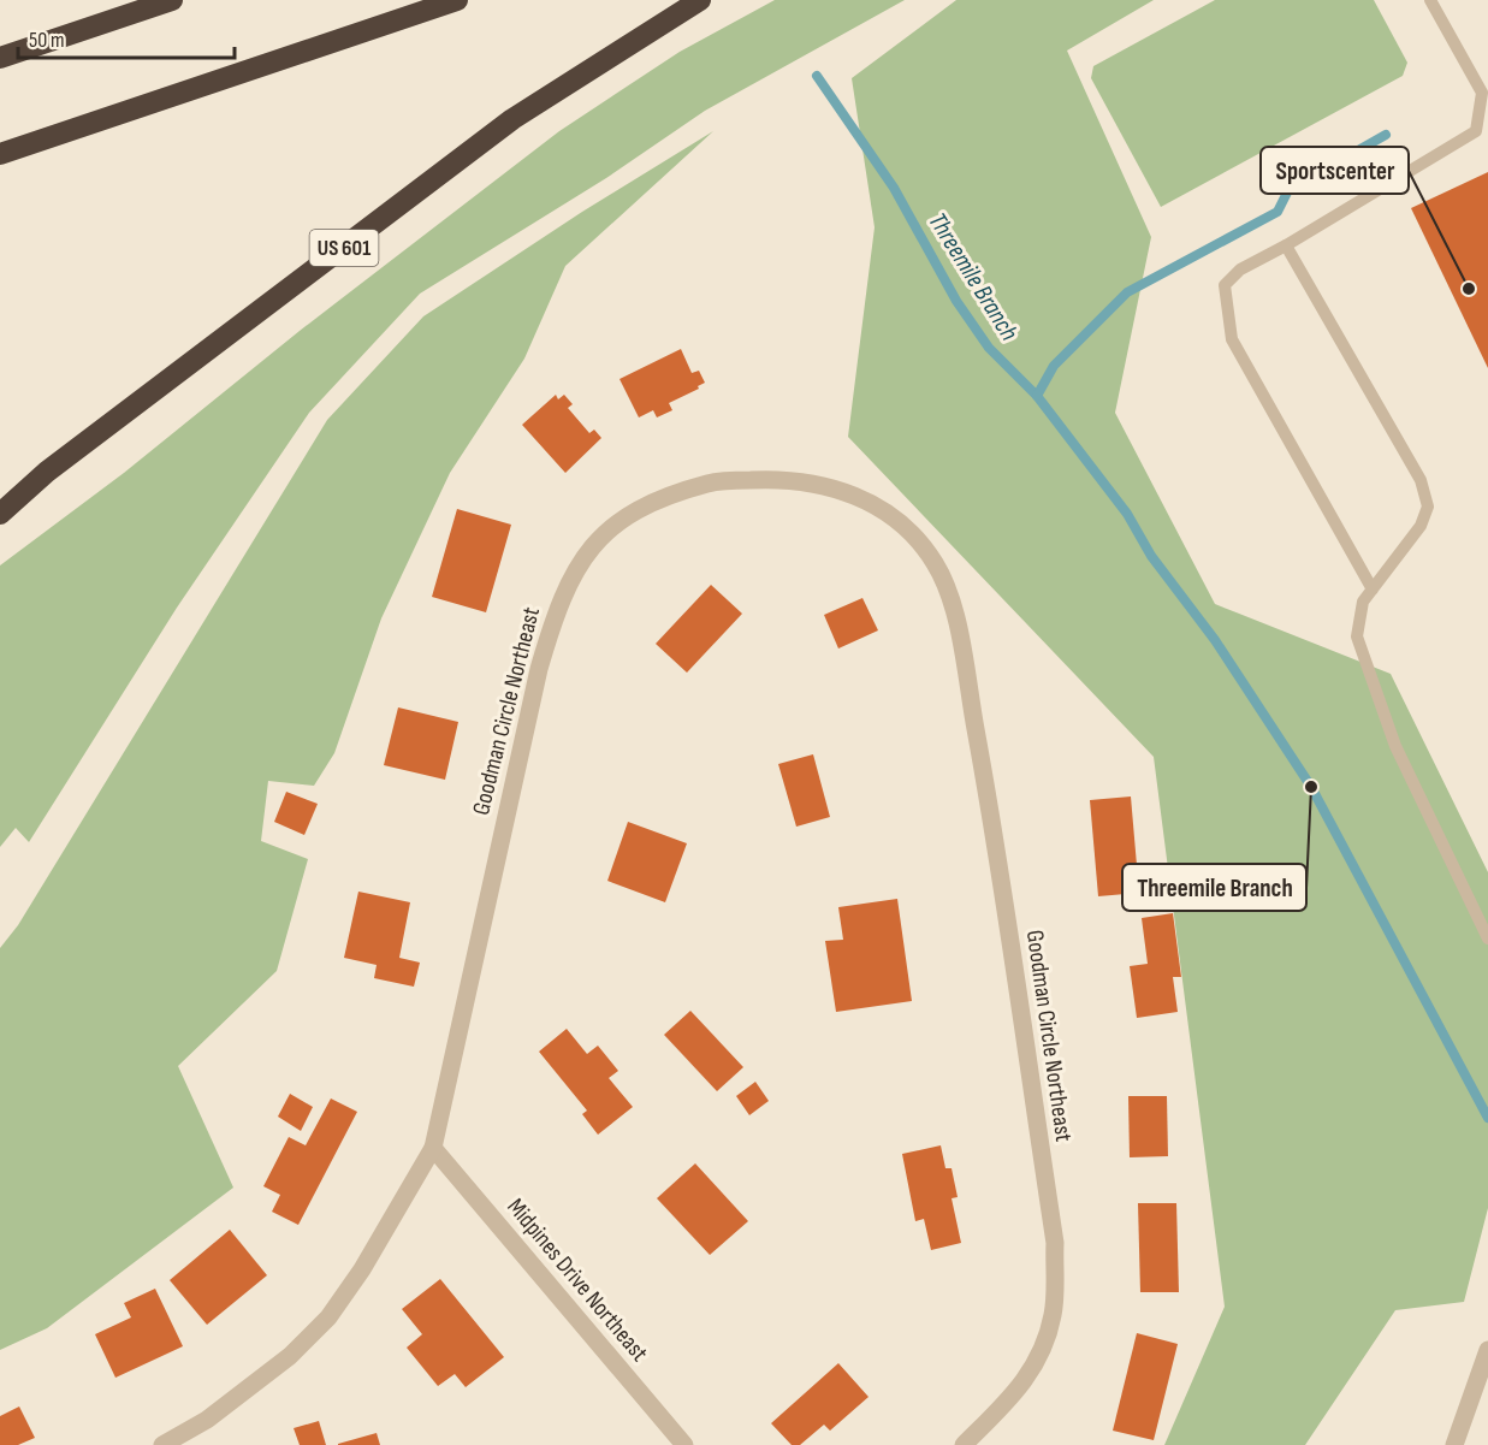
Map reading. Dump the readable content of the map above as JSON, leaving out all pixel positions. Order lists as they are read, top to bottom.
{
  "streets": {
    "highway": ["US 601"],
    "street": ["Goodman Circle Northeast", "Midpines Drive Northeast"]
  },
  "crossings": [
    ["Goodman Circle Northeast", "Midpines Drive Northeast"]
  ],
  "water": ["Threemile Branch"],
  "places": ["Sportscenter", "Threemile Branch"],
  "scale_bar": "50 m"
}
